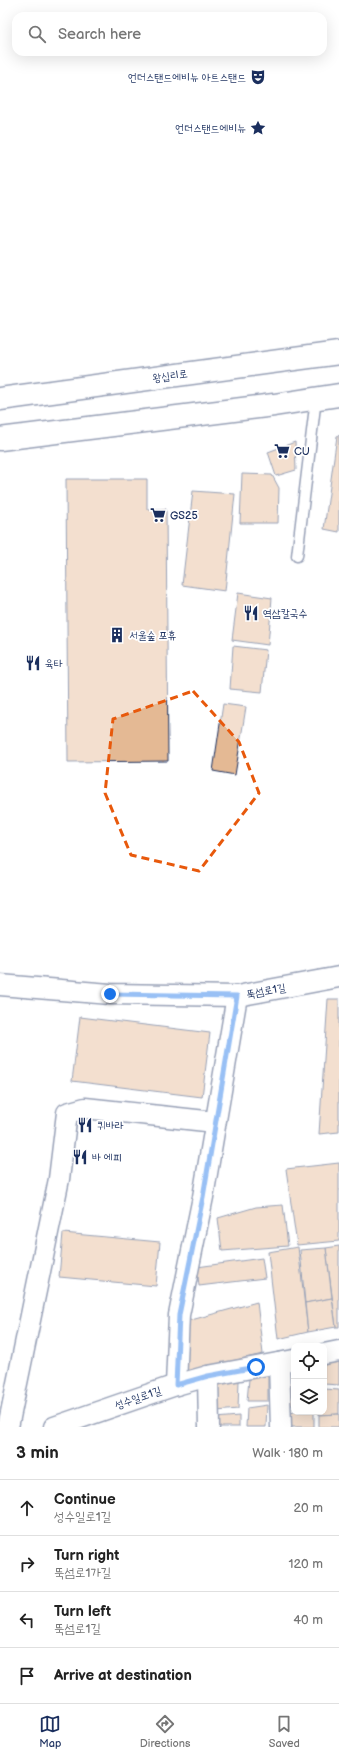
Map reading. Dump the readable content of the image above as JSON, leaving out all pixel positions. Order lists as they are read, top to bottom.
{
  "streets": {
    "main road": ["왕십리로"],
    "street": ["뚝섬로1길", "성수일로1길"]
  },
  "places": {
    "theatre": ["언더스탠드에비뉴 아트스탠드"],
    "place": ["언더스탠드에비뉴"],
    "supermarket": ["CU", "GS25"],
    "restaurant": [
      "역삼칼국수",
      "육타",
      "퀴바라",
      "바 에피"
    ],
    "building": ["서울숲 포휴"]
  },
  "page": {
    "search": "Search here",
    "heading": ["3 min", "Walk · 180 m"],
    "list": [
      ["Continue", "성수일로1길", "20 m"],
      ["Turn right", "뚝섬로1가길", "120 m"],
      ["Turn left", "뚝섬로1길", "40 m"],
      "Arrive at destination"
    ],
    "nav": ["Map", "Directions", "Saved"]
  }
}
